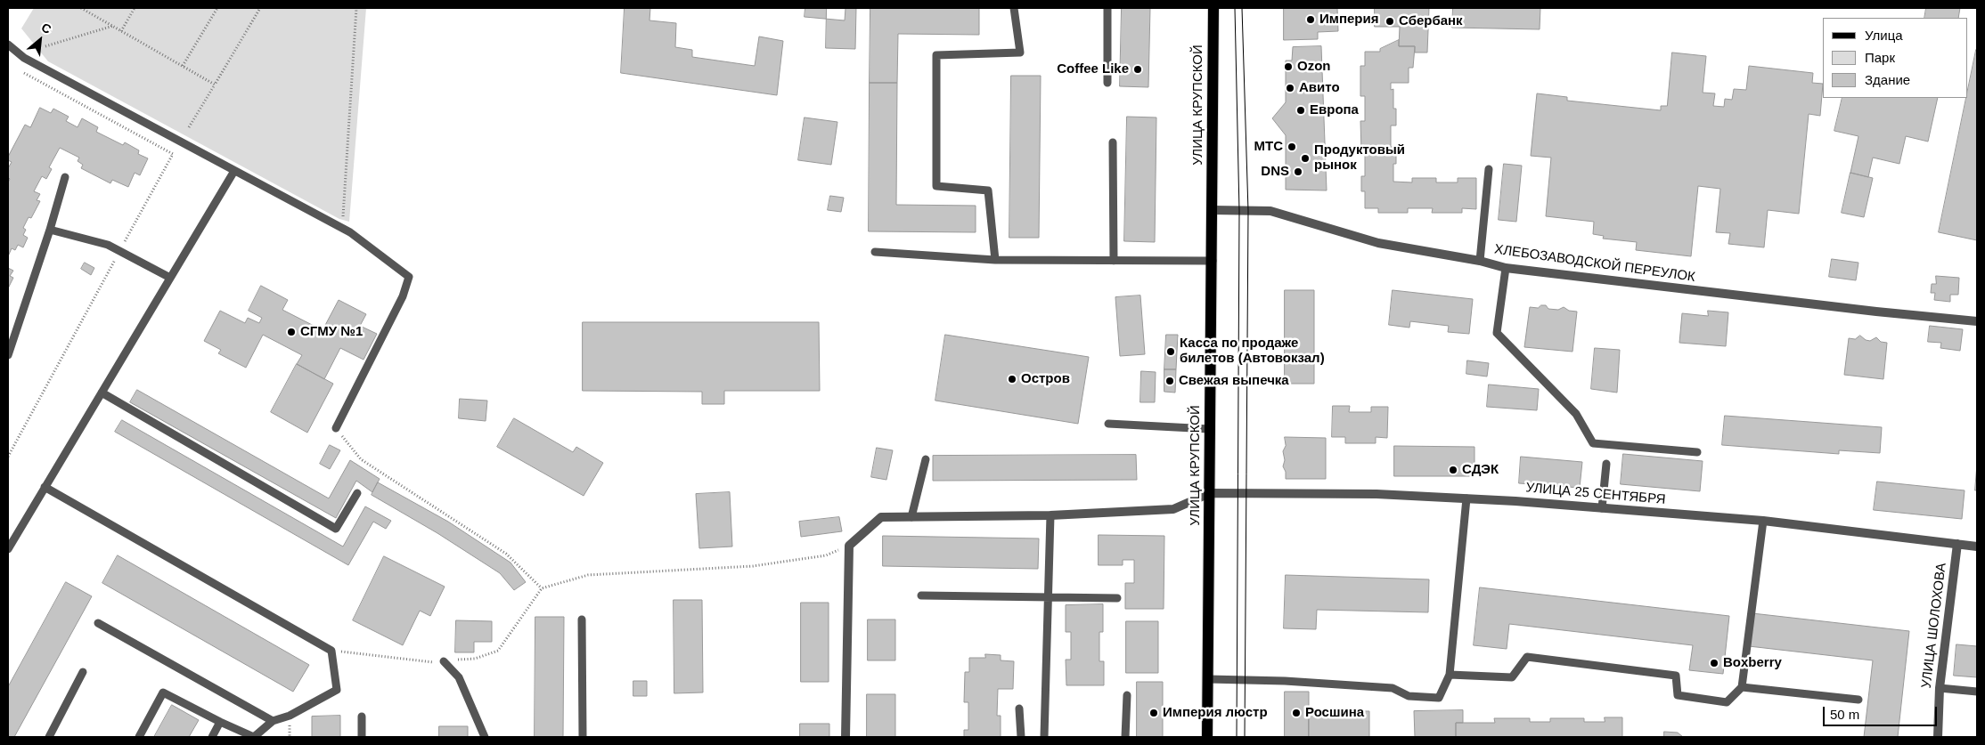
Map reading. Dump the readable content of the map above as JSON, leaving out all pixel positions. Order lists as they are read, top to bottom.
{
  "streets": {
    "main road": ["УЛИЦА КРУПСКОЙ"],
    "street": ["ХЛЕБОЗАВОДСКОЙ ПЕРЕУЛОК", "УЛИЦА 25 СЕНТЯБРЯ", "УЛИЦА ШОЛОХОВА"]
  },
  "crossings": [
    ["УЛИЦА КРУПСКОЙ", "ХЛЕБОЗАВОДСКОЙ ПЕРЕУЛОК"],
    ["УЛИЦА КРУПСКОЙ", "УЛИЦА 25 СЕНТЯБРЯ"],
    ["УЛИЦА 25 СЕНТЯБРЯ", "УЛИЦА ШОЛОХОВА"]
  ],
  "places": [
    "Империя",
    "Сбербанк",
    "Ozon",
    "Coffee Like",
    "Авито",
    "Европа",
    "МТС",
    "Продуктовый рынок",
    "DNS",
    "СГМУ №1",
    "Касса по продаже билетов (Автовокзал)",
    "Остров",
    "Свежая выпечка",
    "СДЭК",
    "Boxberry",
    "Империя люстр",
    "Росшина"
  ],
  "legend": ["Улица", "Парк", "Здание"],
  "scale_bar": "50 m",
  "north": "top right"
}
